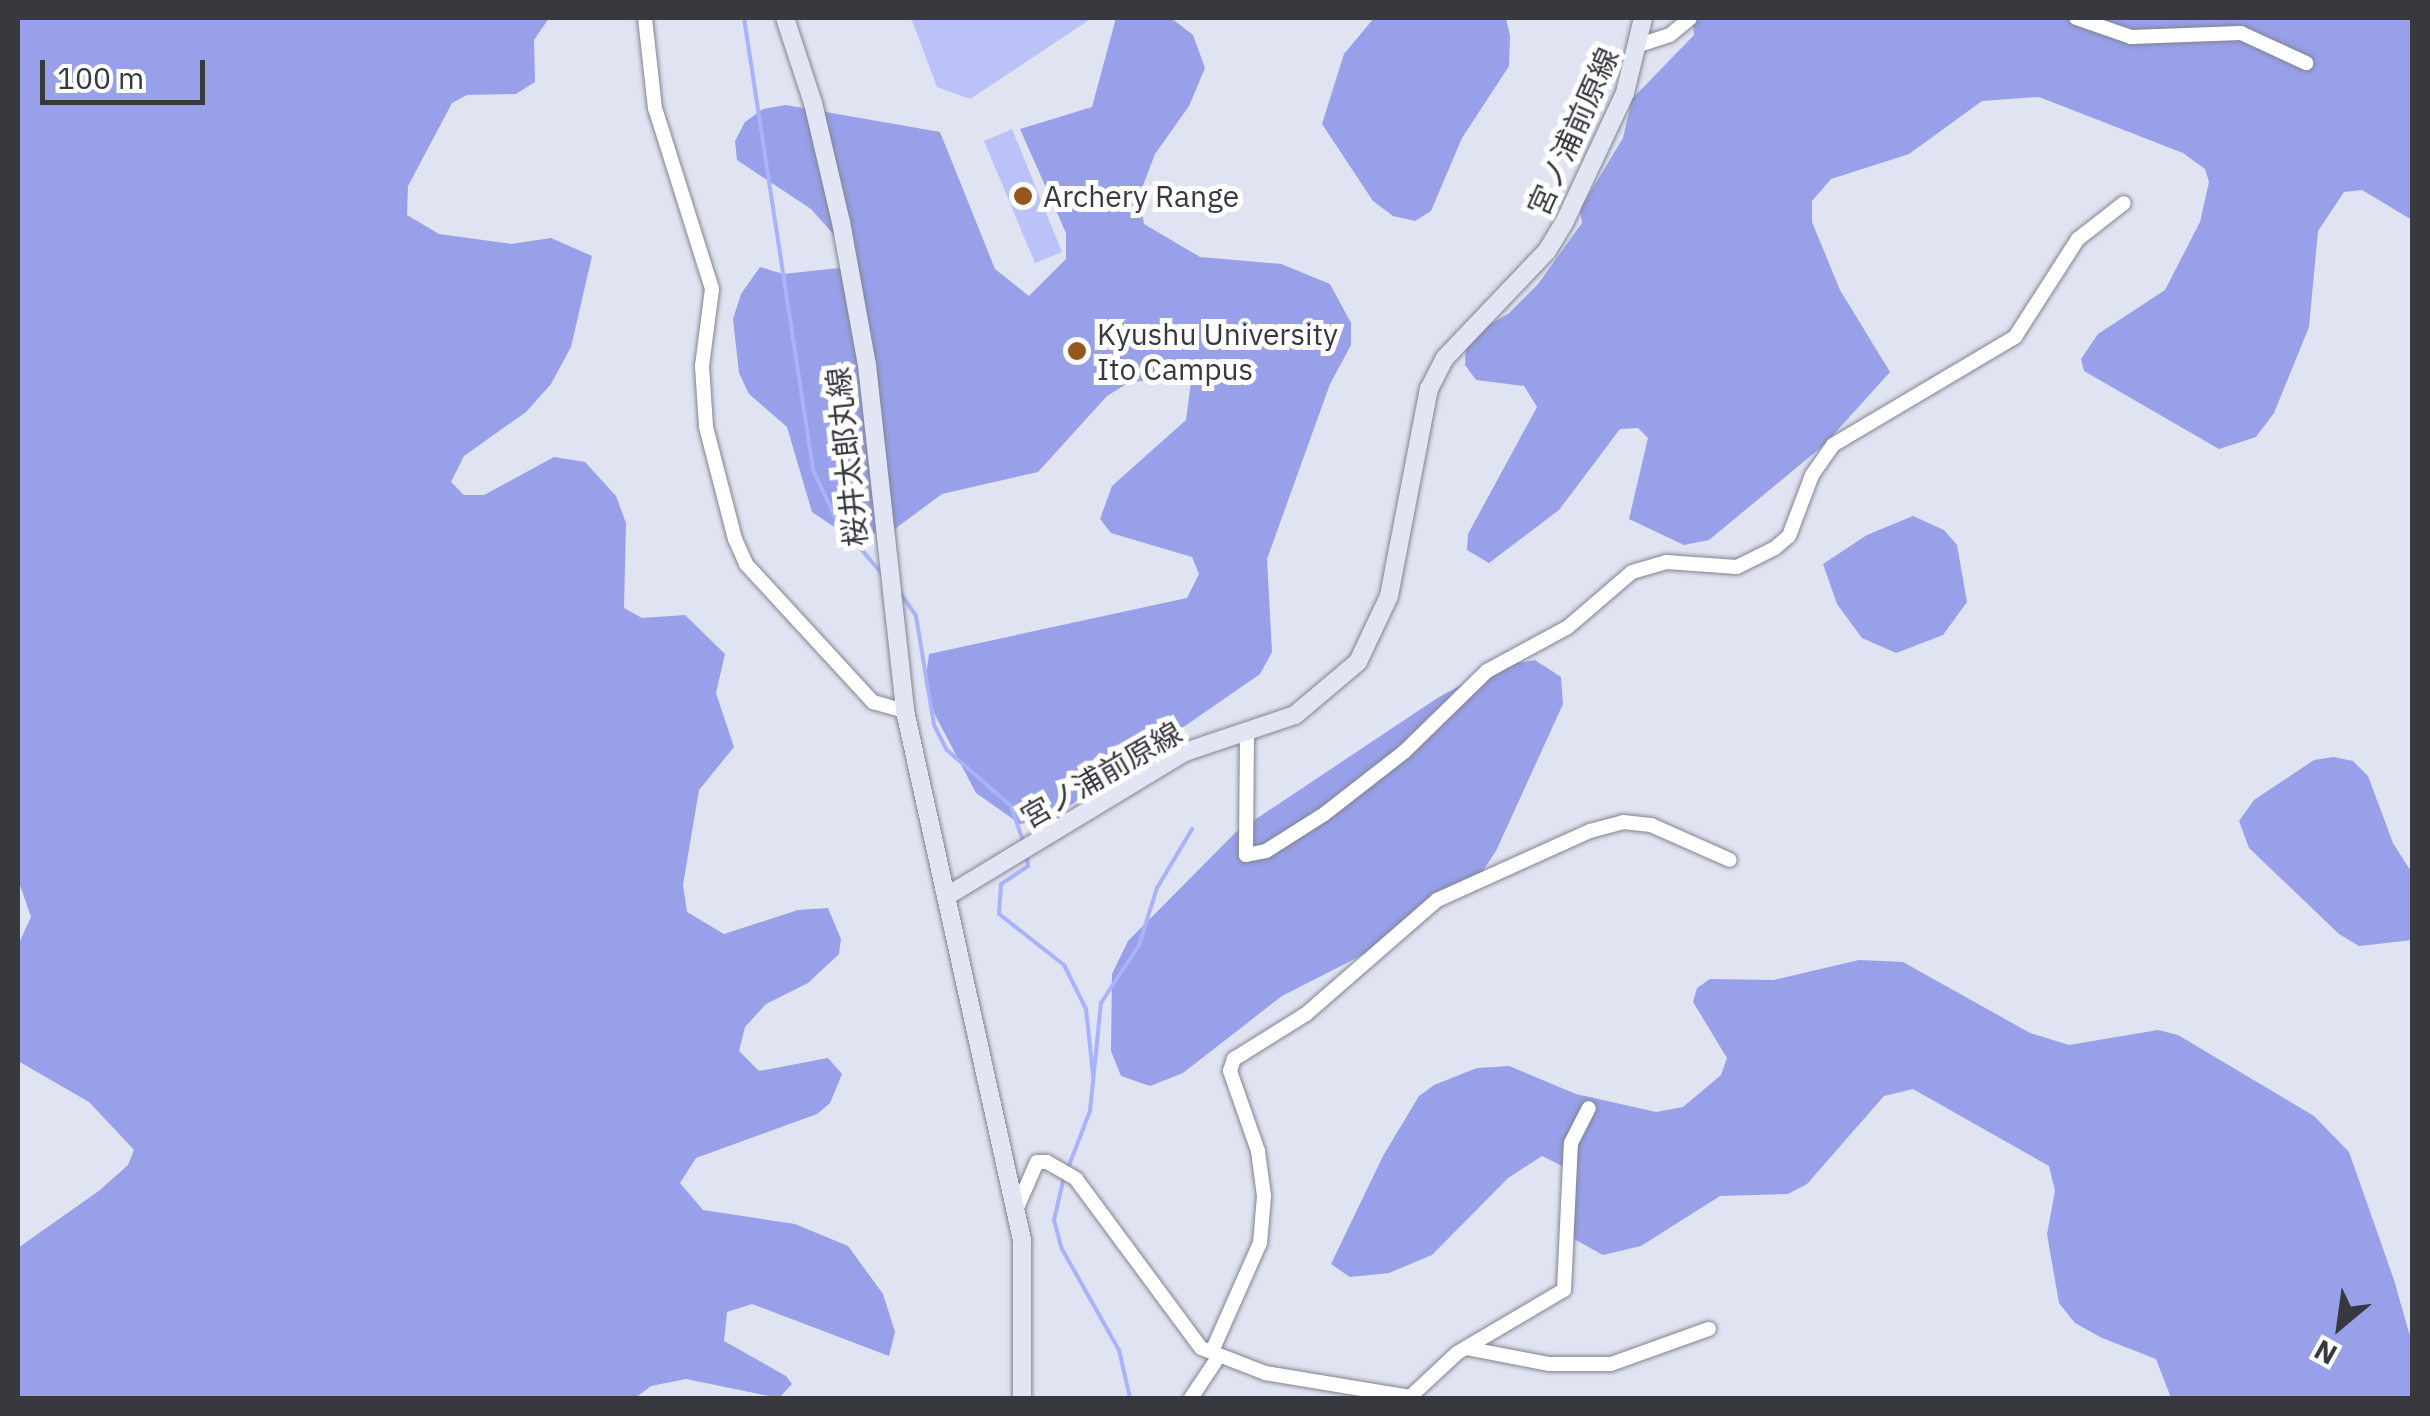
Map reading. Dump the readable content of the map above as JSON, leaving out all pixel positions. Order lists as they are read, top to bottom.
{
  "streets": {
    "main road": ["宮ノ浦前原線", "桜井太郎丸線"]
  },
  "crossings": [
    ["宮ノ浦前原線", "桜井太郎丸線"]
  ],
  "places": ["Archery Range", "Kyushu University Ito Campus"],
  "scale_bar": "100 m",
  "north": "bottom left"
}
